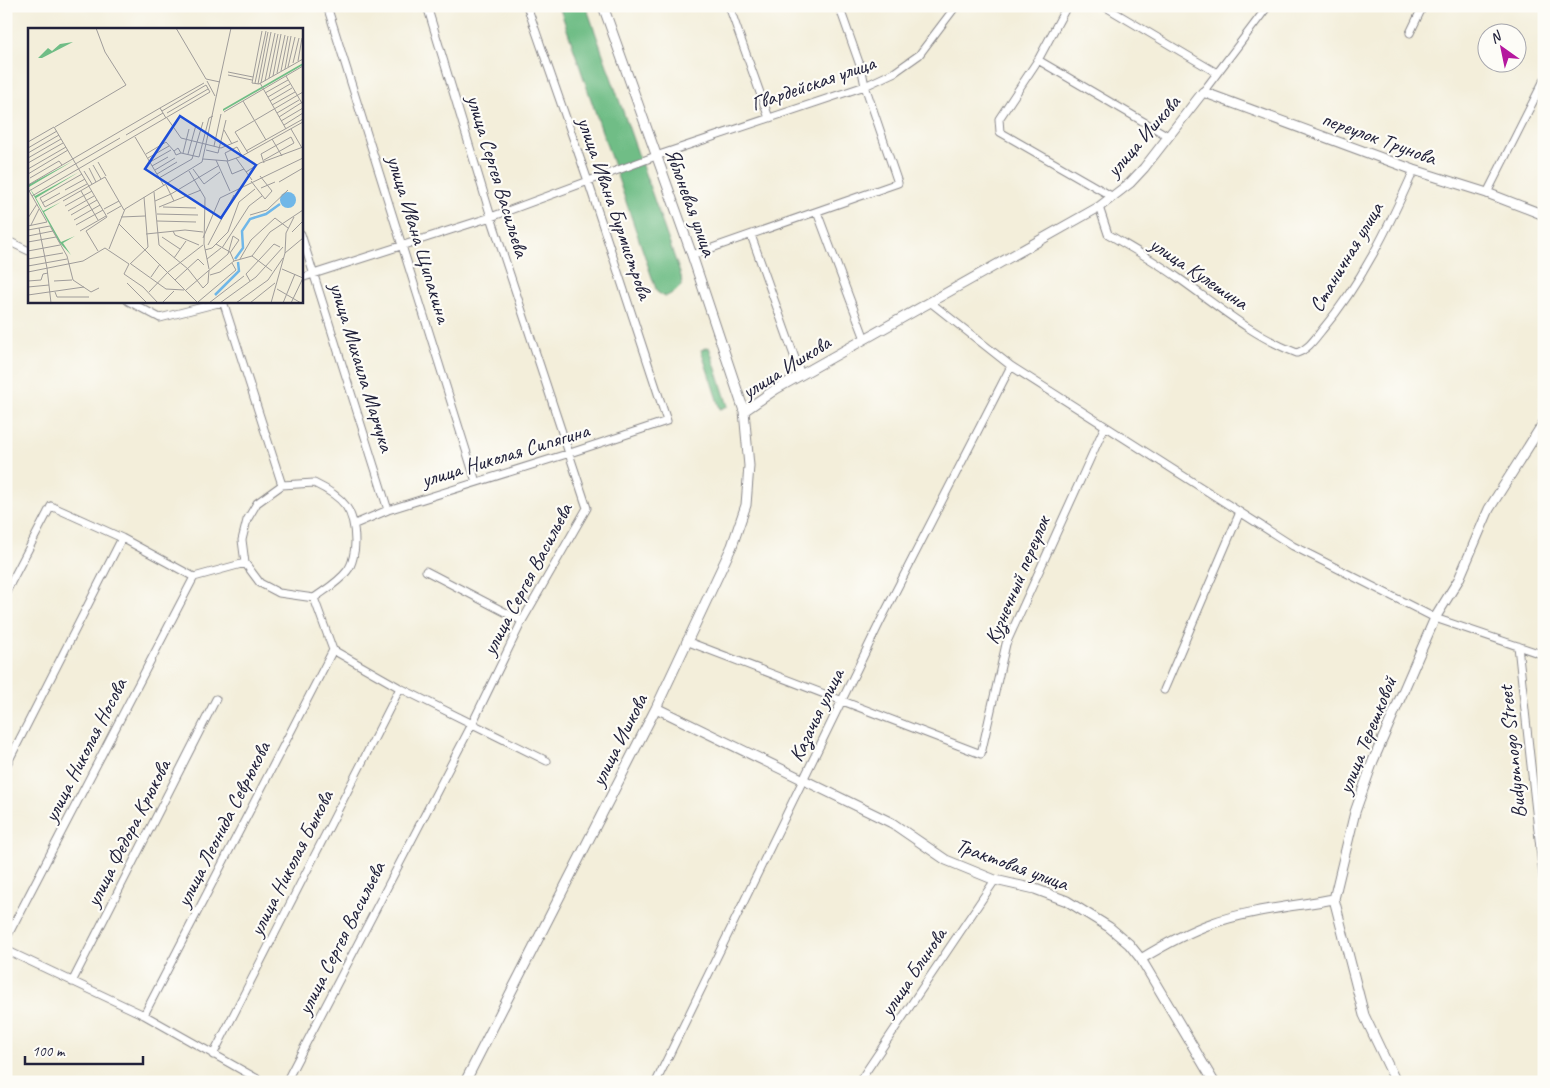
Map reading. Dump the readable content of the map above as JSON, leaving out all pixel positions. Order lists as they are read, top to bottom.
{
  "streets": {
    "street": [
      "Гвардейская улица",
      "улица Ишкова",
      "переулок Трунова",
      "улица Сергея Васильева",
      "Яблоневая улица",
      "улица Ивана Бурмистрова",
      "улица Ивана Щипакина",
      "Станичная улица",
      "улица Кулешина",
      "улица Михаила Марчука",
      "улица Николая Сипягина",
      "Кузнечный переулок",
      "Казачья улица",
      "улица Терешковой",
      "улица Николая Носова",
      "Budyonnogo Street",
      "улица Леонида Севрюкова",
      "улица Федора Крюкова",
      "улица Николая Быкова",
      "Трактовая улица",
      "улица Блинова"
    ]
  },
  "crossings": [
    ["Гвардейская улица", "улица Сергея Васильева"],
    ["Гвардейская улица", "Яблоневая улица"],
    ["Гвардейская улица", "улица Ивана Бурмистрова"],
    ["Гвардейская улица", "улица Ивана Щипакина"],
    ["Гвардейская улица", "улица Михаила Марчука"],
    ["улица Ишкова", "переулок Трунова"],
    ["улица Ишкова", "Яблоневая улица"],
    ["улица Ишкова", "улица Кулешина"],
    ["улица Ишкова", "Трактовая улица"],
    ["переулок Трунова", "Станичная улица"],
    ["улица Сергея Васильева", "улица Николая Сипягина"],
    ["улица Ивана Бурмистрова", "улица Николая Сипягина"],
    ["улица Ивана Щипакина", "улица Николая Сипягина"],
    ["Станичная улица", "улица Кулешина"],
    ["улица Михаила Марчука", "улица Николая Сипягина"],
    ["Кузнечный переулок", "Казачья улица"],
    ["Казачья улица", "Трактовая улица"],
    ["Трактовая улица", "улица Блинова"]
  ],
  "scale_bar": "100 m",
  "north": "top left"
}
